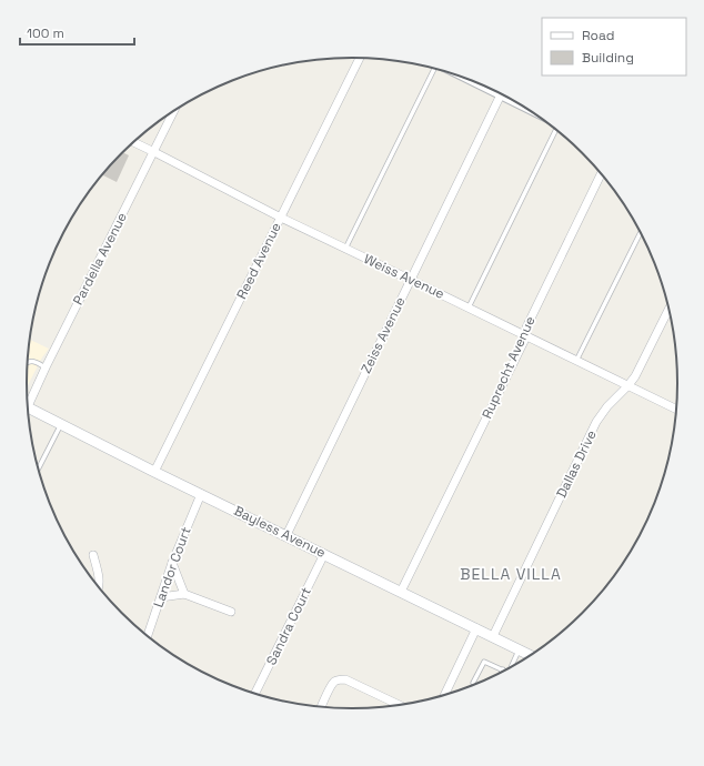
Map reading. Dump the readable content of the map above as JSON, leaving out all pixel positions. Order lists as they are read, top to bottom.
{
  "streets": {
    "main road": ["Bayless Avenue"],
    "street": [
      "Pardella Avenue",
      "Reed Avenue",
      "Weiss Avenue",
      "Zeiss Avenue",
      "Ruprecht Avenue",
      "Dallas Drive",
      "Landor Court",
      "Sandra Court"
    ]
  },
  "crossings": [
    ["Pardella Avenue", "Weiss Avenue"],
    ["Reed Avenue", "Weiss Avenue"],
    ["Reed Avenue", "Bayless Avenue"],
    ["Weiss Avenue", "Zeiss Avenue"],
    ["Weiss Avenue", "Ruprecht Avenue"],
    ["Weiss Avenue", "Dallas Drive"],
    ["Zeiss Avenue", "Bayless Avenue"],
    ["Ruprecht Avenue", "Bayless Avenue"],
    ["Dallas Drive", "Bayless Avenue"],
    ["Bayless Avenue", "Landor Court"],
    ["Bayless Avenue", "Sandra Court"]
  ],
  "districts": ["BELLA VILLA"],
  "legend": ["Road", "Building"],
  "scale_bar": "100 m"
}
